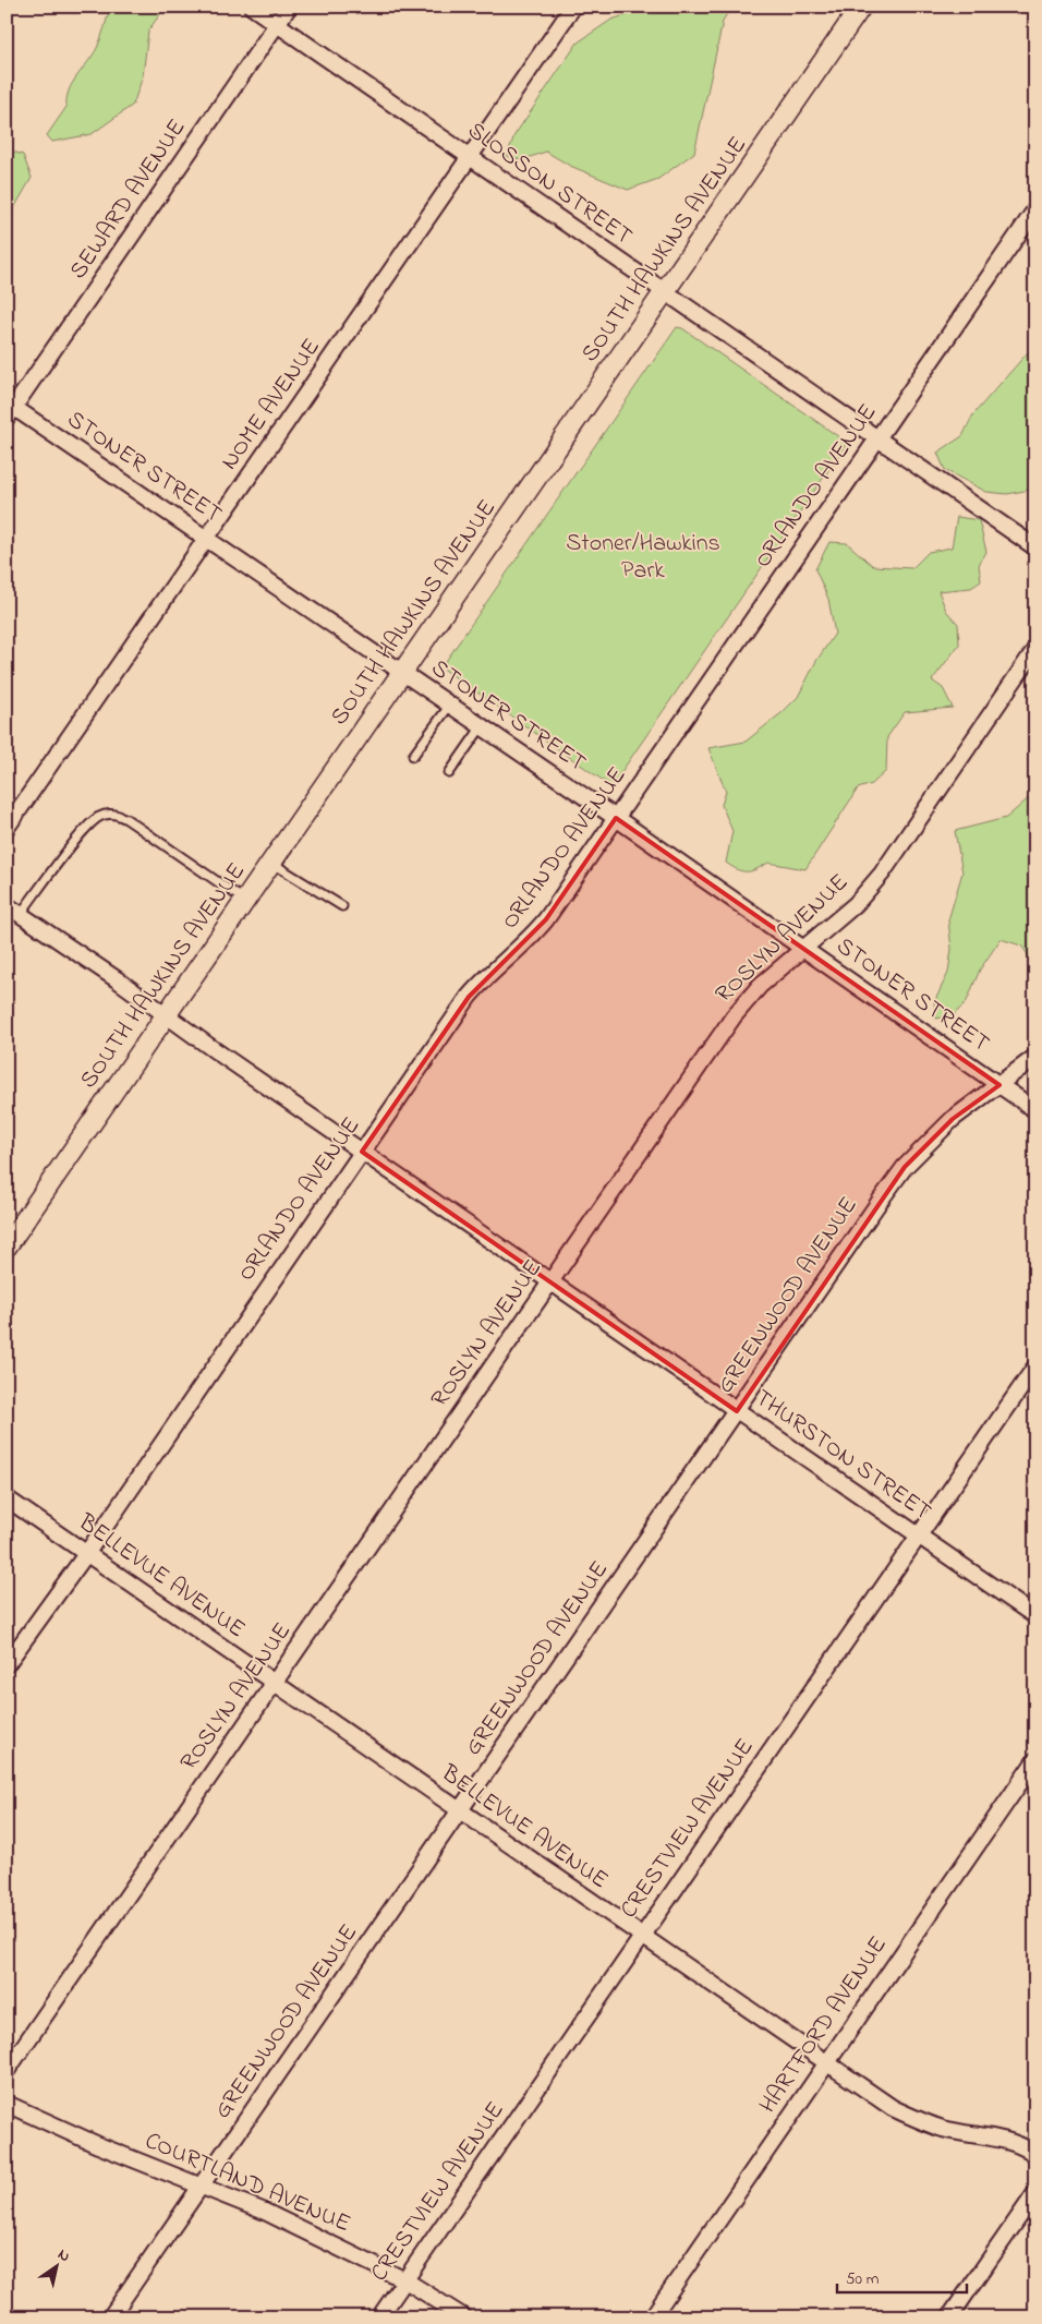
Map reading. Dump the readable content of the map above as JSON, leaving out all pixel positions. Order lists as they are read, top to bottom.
{
  "streets": {
    "street": [
      "SLOSSON STREET",
      "SEWARD AVENUE",
      "SOUTH HAWKINS AVENUE",
      "NOME AVENUE",
      "STONER STREET",
      "ORLANDO AVENUE",
      "ROSLYN AVENUE",
      "GREENWOOD AVENUE",
      "THURSTON STREET",
      "BELLEVUE AVENUE",
      "CRESTVIEW AVENUE",
      "HARTFORD AVENUE",
      "COURTLAND AVENUE"
    ]
  },
  "crossings": [
    ["SLOSSON STREET", "SEWARD AVENUE"],
    ["SLOSSON STREET", "SOUTH HAWKINS AVENUE"],
    ["SLOSSON STREET", "NOME AVENUE"],
    ["SLOSSON STREET", "ORLANDO AVENUE"],
    ["SEWARD AVENUE", "STONER STREET"],
    ["SOUTH HAWKINS AVENUE", "STONER STREET"],
    ["SOUTH HAWKINS AVENUE", "THURSTON STREET"],
    ["NOME AVENUE", "STONER STREET"],
    ["STONER STREET", "ORLANDO AVENUE"],
    ["STONER STREET", "ROSLYN AVENUE"],
    ["STONER STREET", "GREENWOOD AVENUE"],
    ["ORLANDO AVENUE", "THURSTON STREET"],
    ["ORLANDO AVENUE", "BELLEVUE AVENUE"],
    ["ROSLYN AVENUE", "THURSTON STREET"],
    ["ROSLYN AVENUE", "BELLEVUE AVENUE"],
    ["GREENWOOD AVENUE", "THURSTON STREET"],
    ["GREENWOOD AVENUE", "BELLEVUE AVENUE"],
    ["GREENWOOD AVENUE", "COURTLAND AVENUE"],
    ["THURSTON STREET", "CRESTVIEW AVENUE"],
    ["BELLEVUE AVENUE", "CRESTVIEW AVENUE"],
    ["BELLEVUE AVENUE", "HARTFORD AVENUE"],
    ["CRESTVIEW AVENUE", "COURTLAND AVENUE"]
  ],
  "parks": ["Stoner/Hawkins Park"],
  "scale_bar": "50 m",
  "north": "top right"
}
